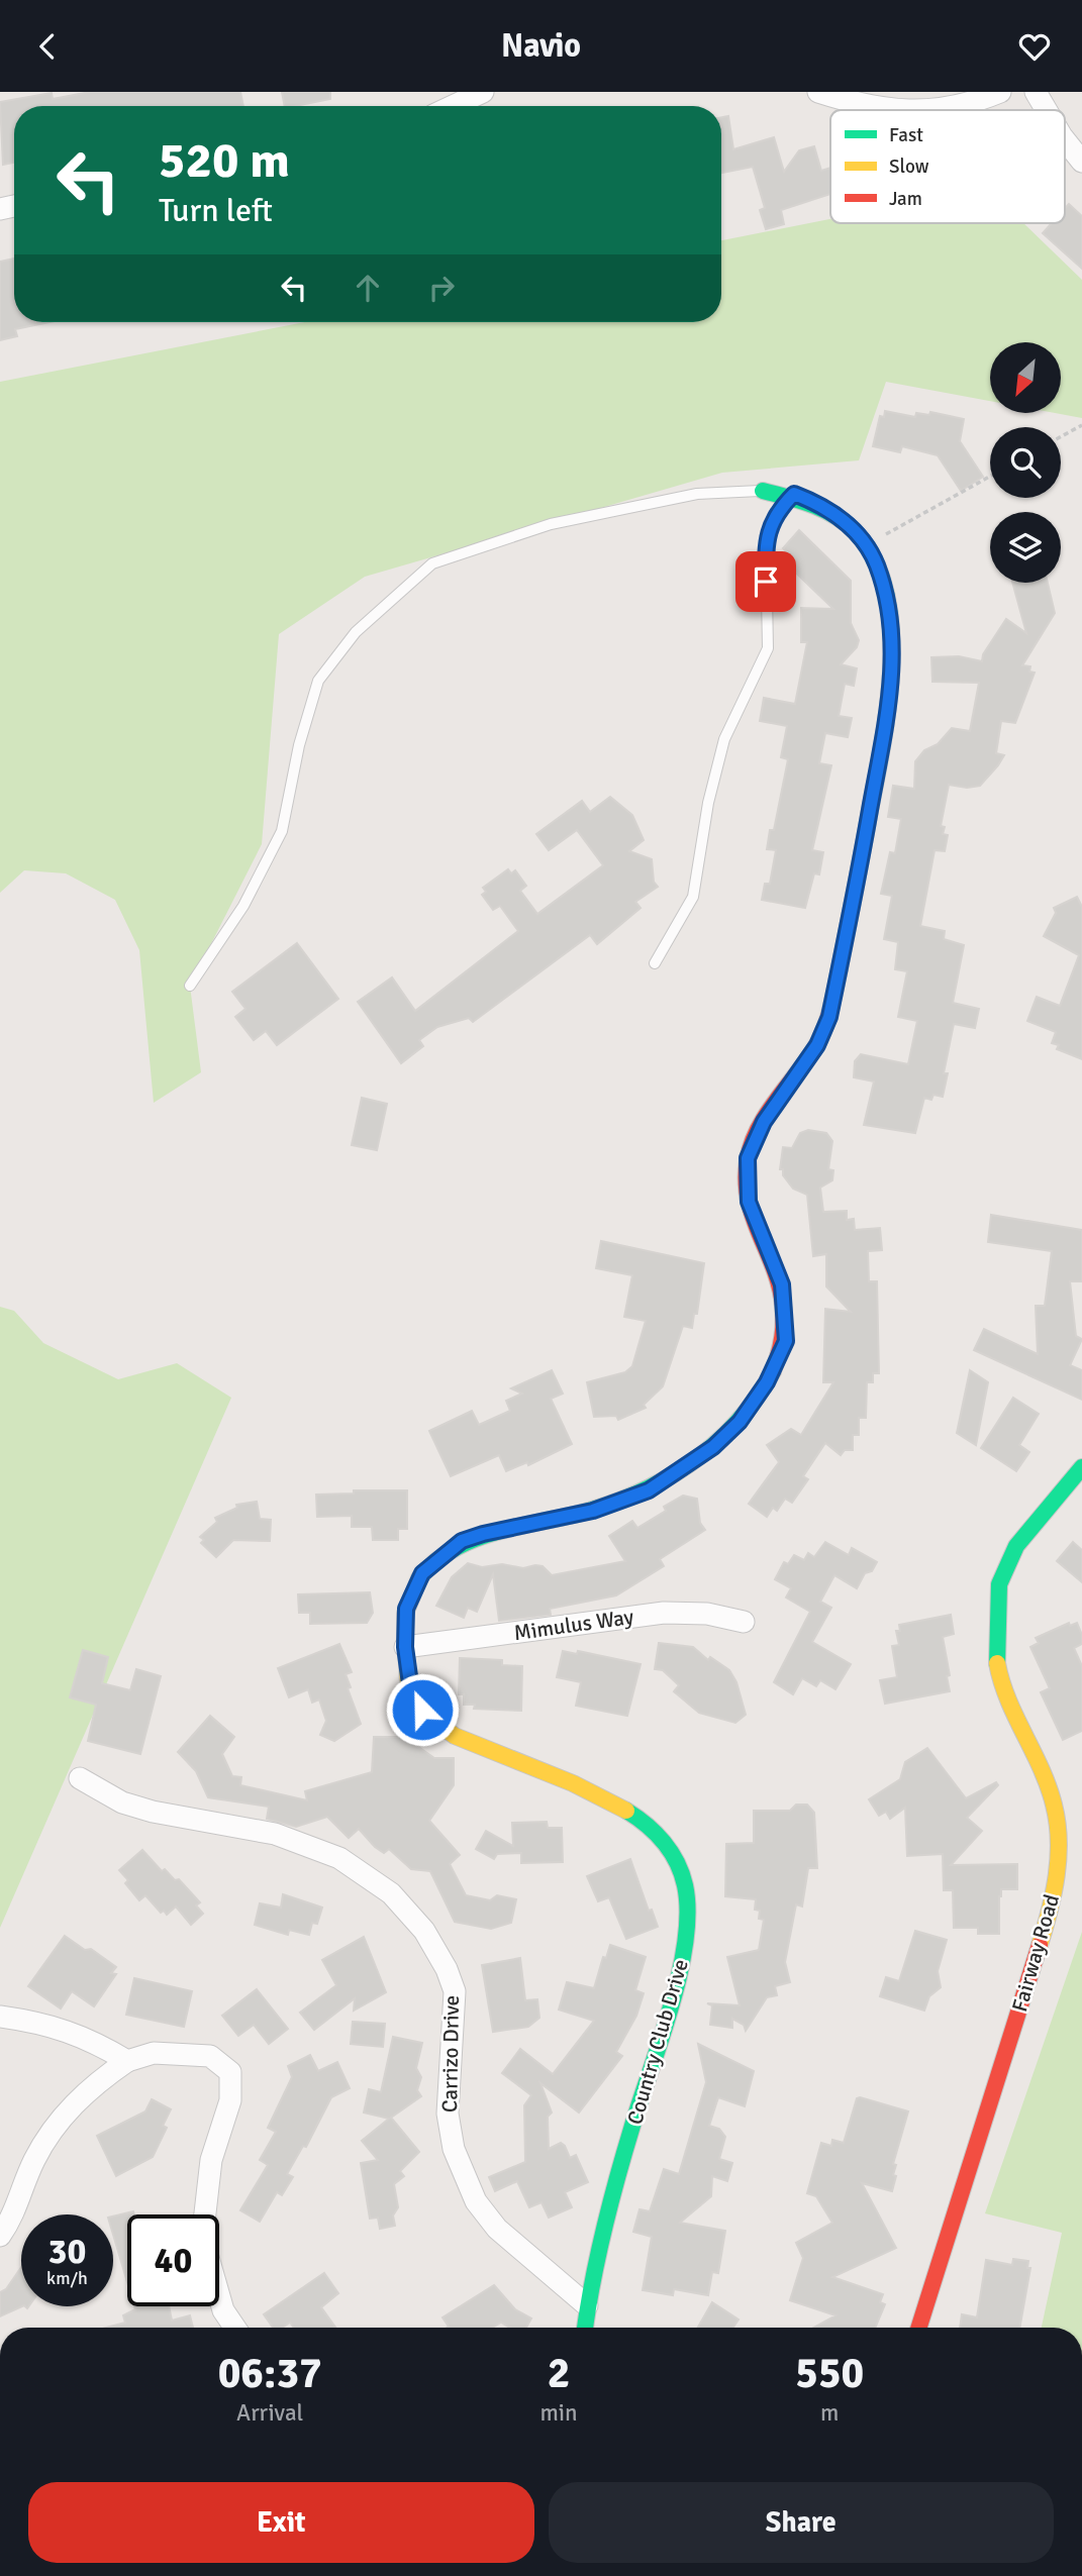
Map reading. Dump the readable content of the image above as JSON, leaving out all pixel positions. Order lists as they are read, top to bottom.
{
  "streets": {
    "street": [
      "Mimulus Way",
      "Fairway Road",
      "Country Club Drive",
      "Carrizo Drive"
    ]
  },
  "crossings": [
    ["Mimulus Way", "Country Club Drive"],
    ["Country Club Drive", "Carrizo Drive"]
  ],
  "legend": ["Fast", "Slow", "Jam"],
  "north": "bottom left",
  "page": {
    "header": "Navio",
    "turn": ["520 m", "Turn left"],
    "speed": "30 km/h",
    "limit": "40",
    "eta": [
      "06:37",
      "Arrival",
      "2",
      "min",
      "550",
      "m"
    ],
    "buttons": ["Exit", "Share"]
  }
}
